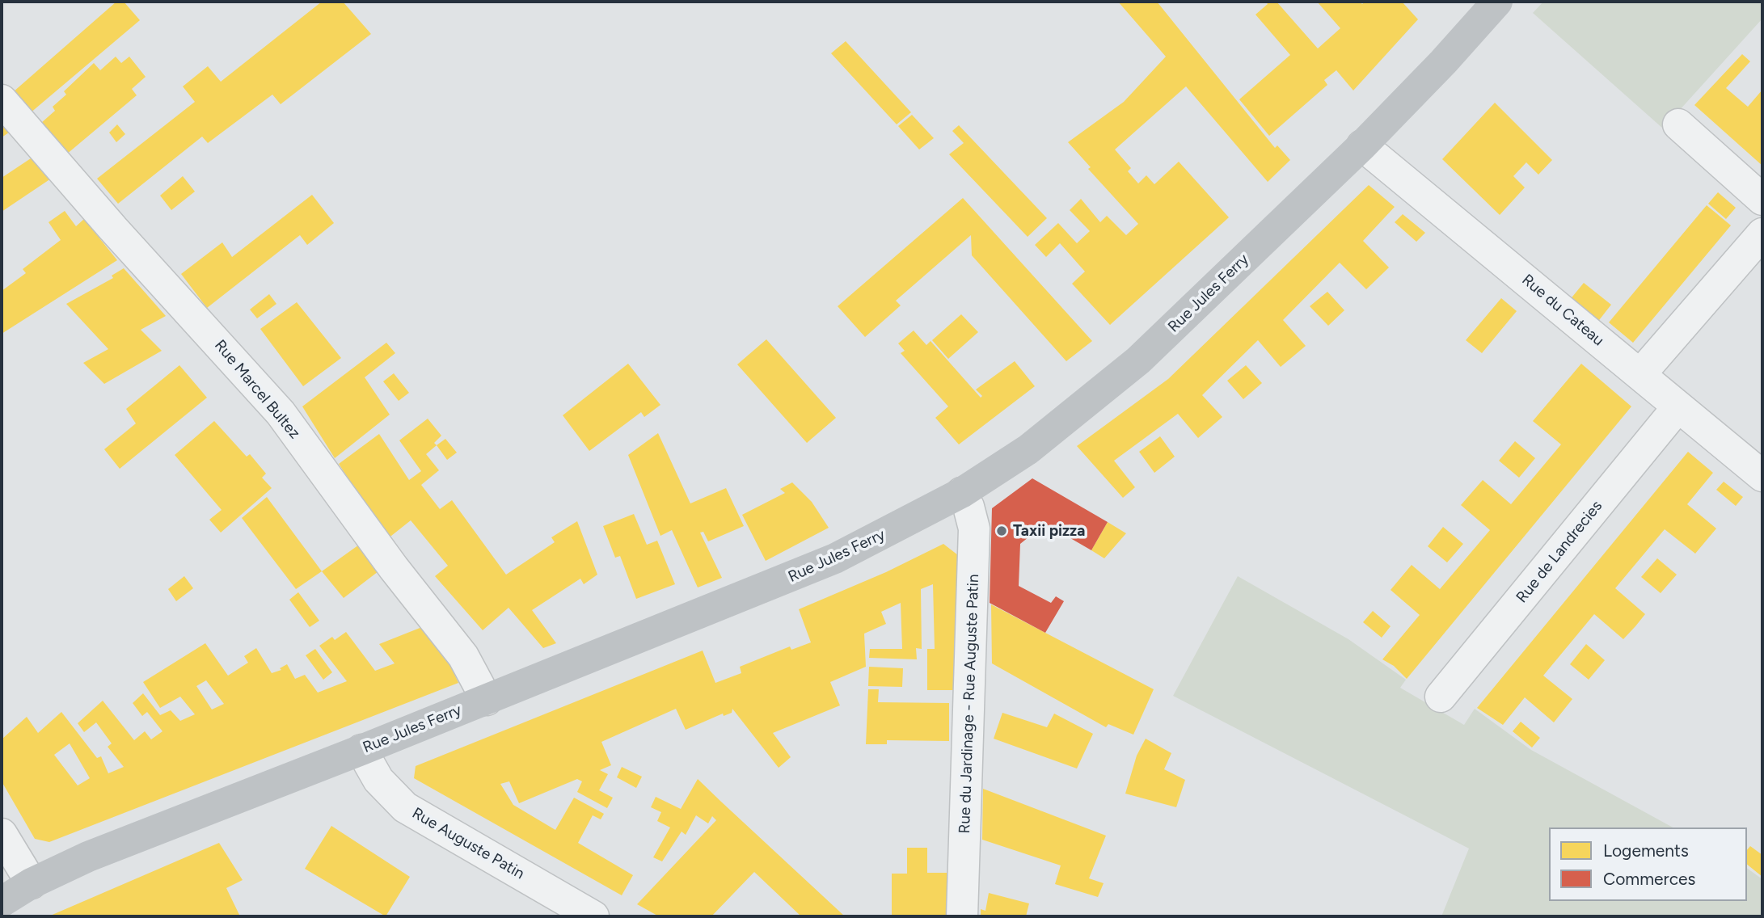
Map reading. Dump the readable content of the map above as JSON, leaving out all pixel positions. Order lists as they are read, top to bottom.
{
  "streets": {
    "street": [
      "Rue Jules Ferry",
      "Rue du Cateau",
      "Rue Marcel Bultez",
      "Rue de Landrecies",
      "Rue du Jardinage - Rue Auguste Patin",
      "Rue Auguste Patin"
    ]
  },
  "crossings": [
    ["Rue Jules Ferry", "Rue du Cateau"],
    ["Rue Jules Ferry", "Rue Marcel Bultez"],
    ["Rue Jules Ferry", "Rue du Jardinage - Rue Auguste Patin"],
    ["Rue Jules Ferry", "Rue Auguste Patin"],
    ["Rue du Cateau", "Rue de Landrecies"]
  ],
  "places": ["Taxii pizza"],
  "legend": ["Logements", "Commerces"]
}
